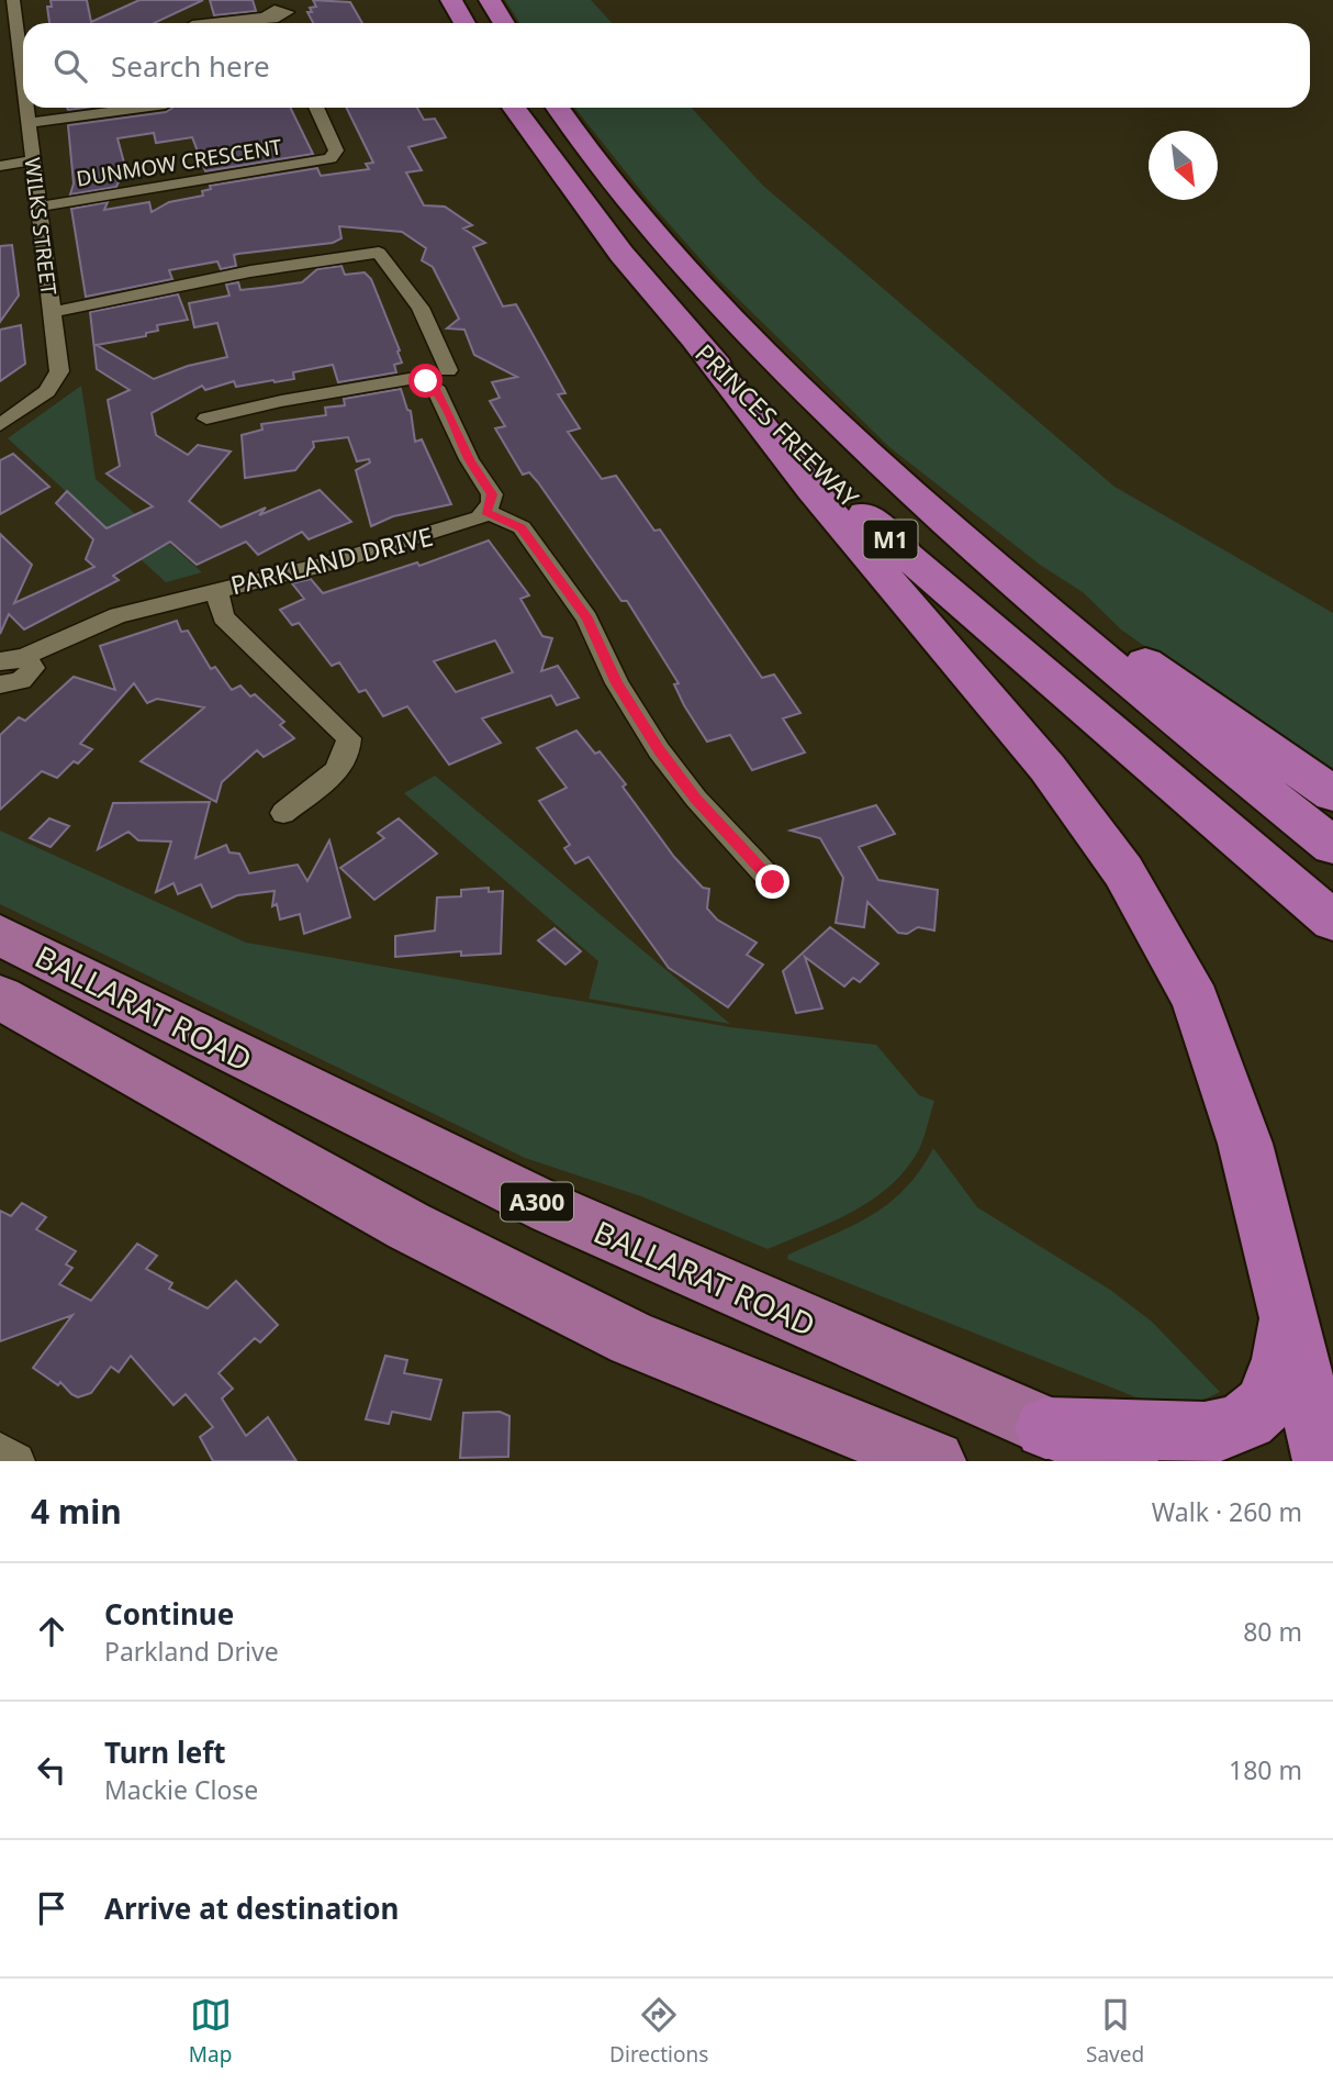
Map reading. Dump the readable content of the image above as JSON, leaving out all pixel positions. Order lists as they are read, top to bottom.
{
  "streets": {
    "highway": [
      "PRINCES FREEWAY",
      "M1",
      "BALLARAT ROAD",
      "A300"
    ],
    "street": ["DUNMOW CRESCENT", "WILKS STREET", "PARKLAND DRIVE"]
  },
  "crossings": [
    ["DUNMOW CRESCENT", "WILKS STREET"]
  ],
  "north": "bottom right",
  "page": {
    "search": "Search here",
    "heading": ["4 min", "Walk · 260 m"],
    "list": [
      ["Continue", "Parkland Drive", "80 m"],
      ["Turn left", "Mackie Close", "180 m"],
      "Arrive at destination"
    ],
    "nav": ["Map", "Directions", "Saved"]
  }
}
